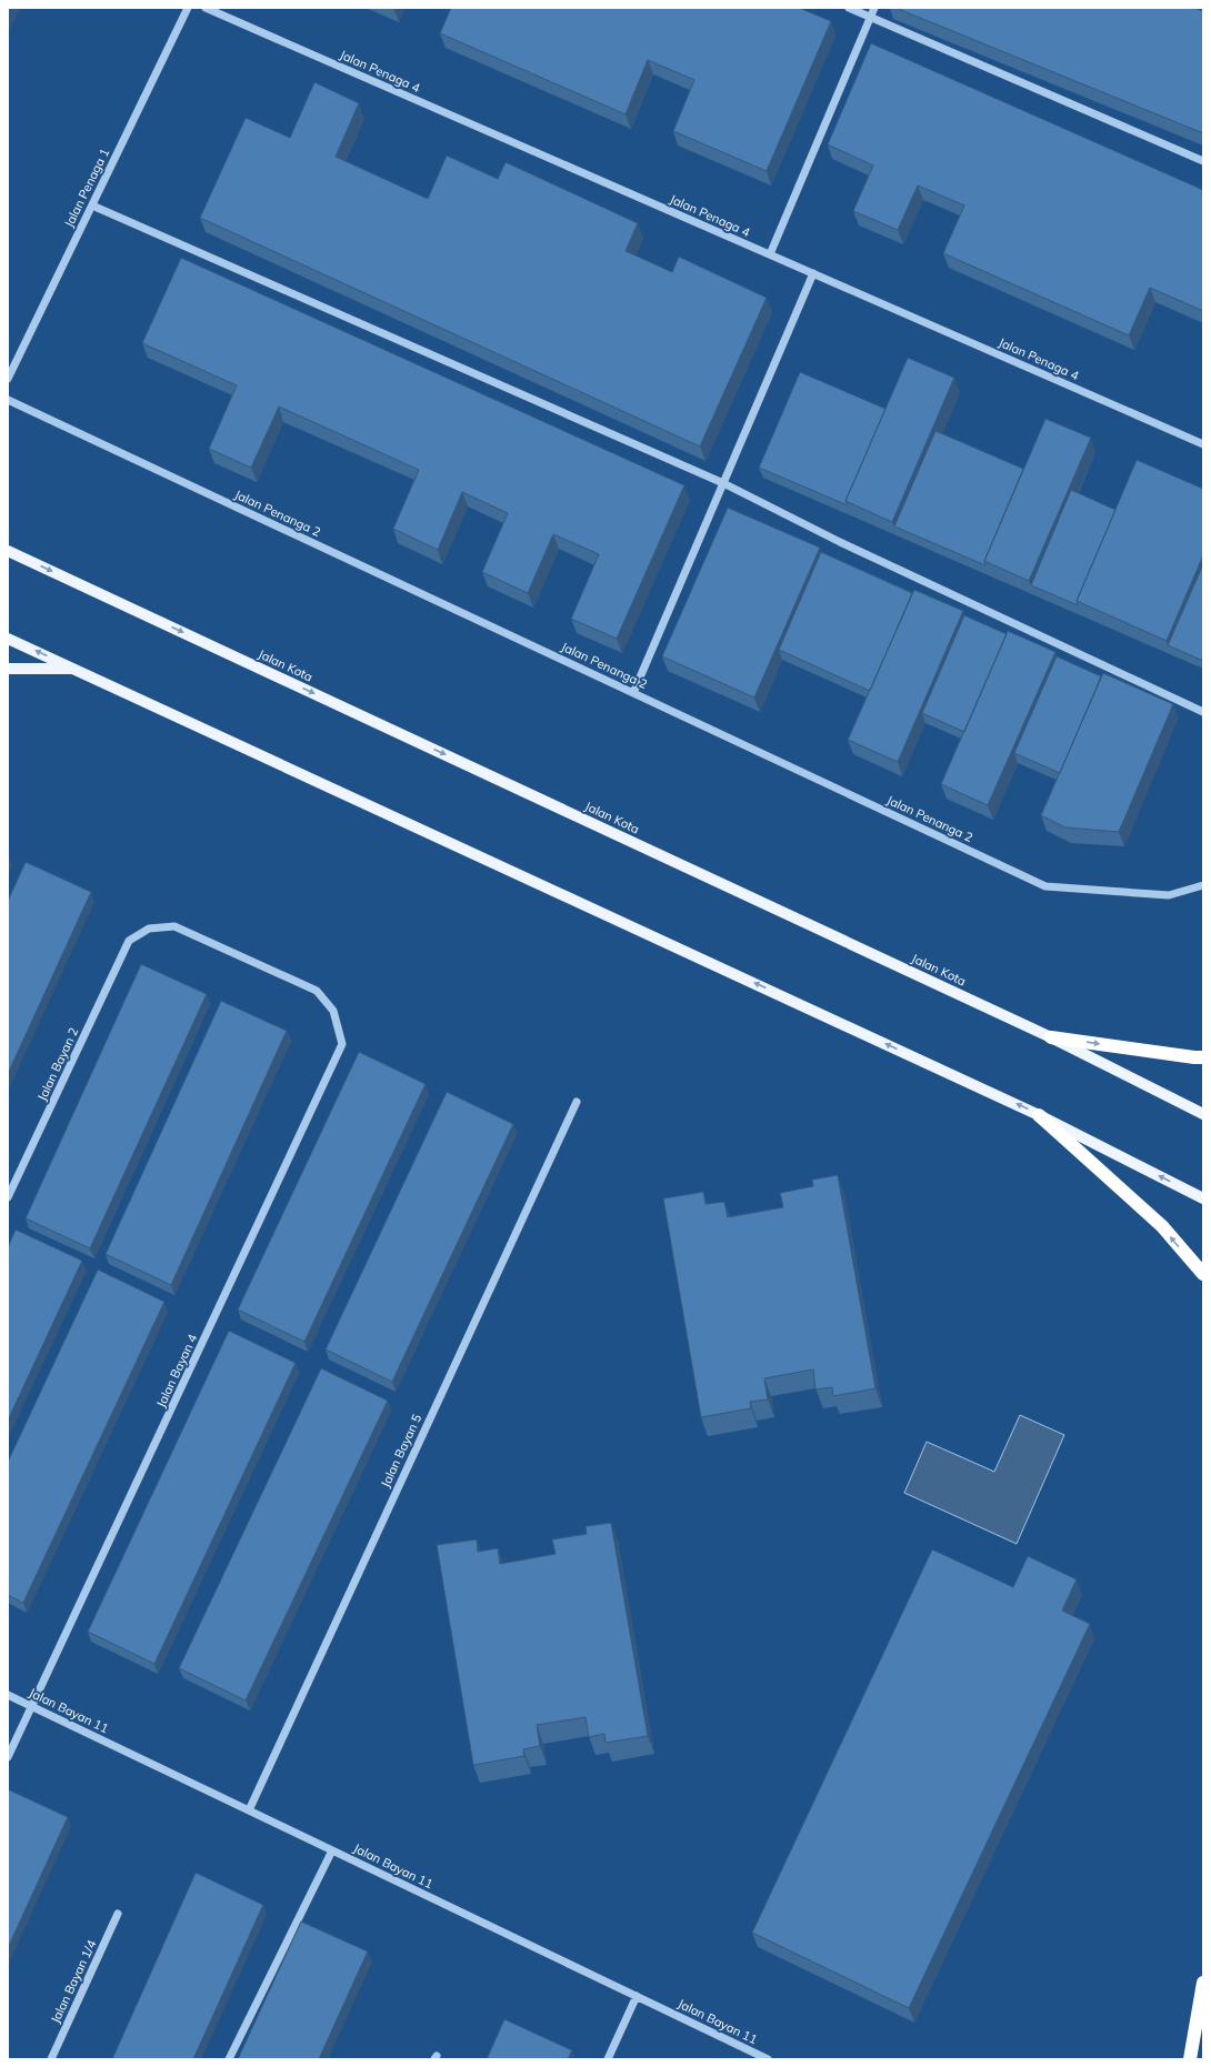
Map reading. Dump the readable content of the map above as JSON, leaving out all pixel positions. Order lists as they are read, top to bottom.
{
  "streets": {
    "main road": ["Jalan Kota"],
    "street": [
      "Jalan Penaga 4",
      "Jalan Penaga 1",
      "Jalan Penanga 2",
      "Jalan Bayan 2",
      "Jalan Bayan 4",
      "Jalan Bayan 5",
      "Jalan Bayan 11",
      "Jalan Bayan 1/4"
    ]
  },
  "crossings": [
    ["Jalan Bayan 2", "Jalan Bayan 4"],
    ["Jalan Bayan 4", "Jalan Bayan 11"],
    ["Jalan Bayan 5", "Jalan Bayan 11"]
  ]
}
